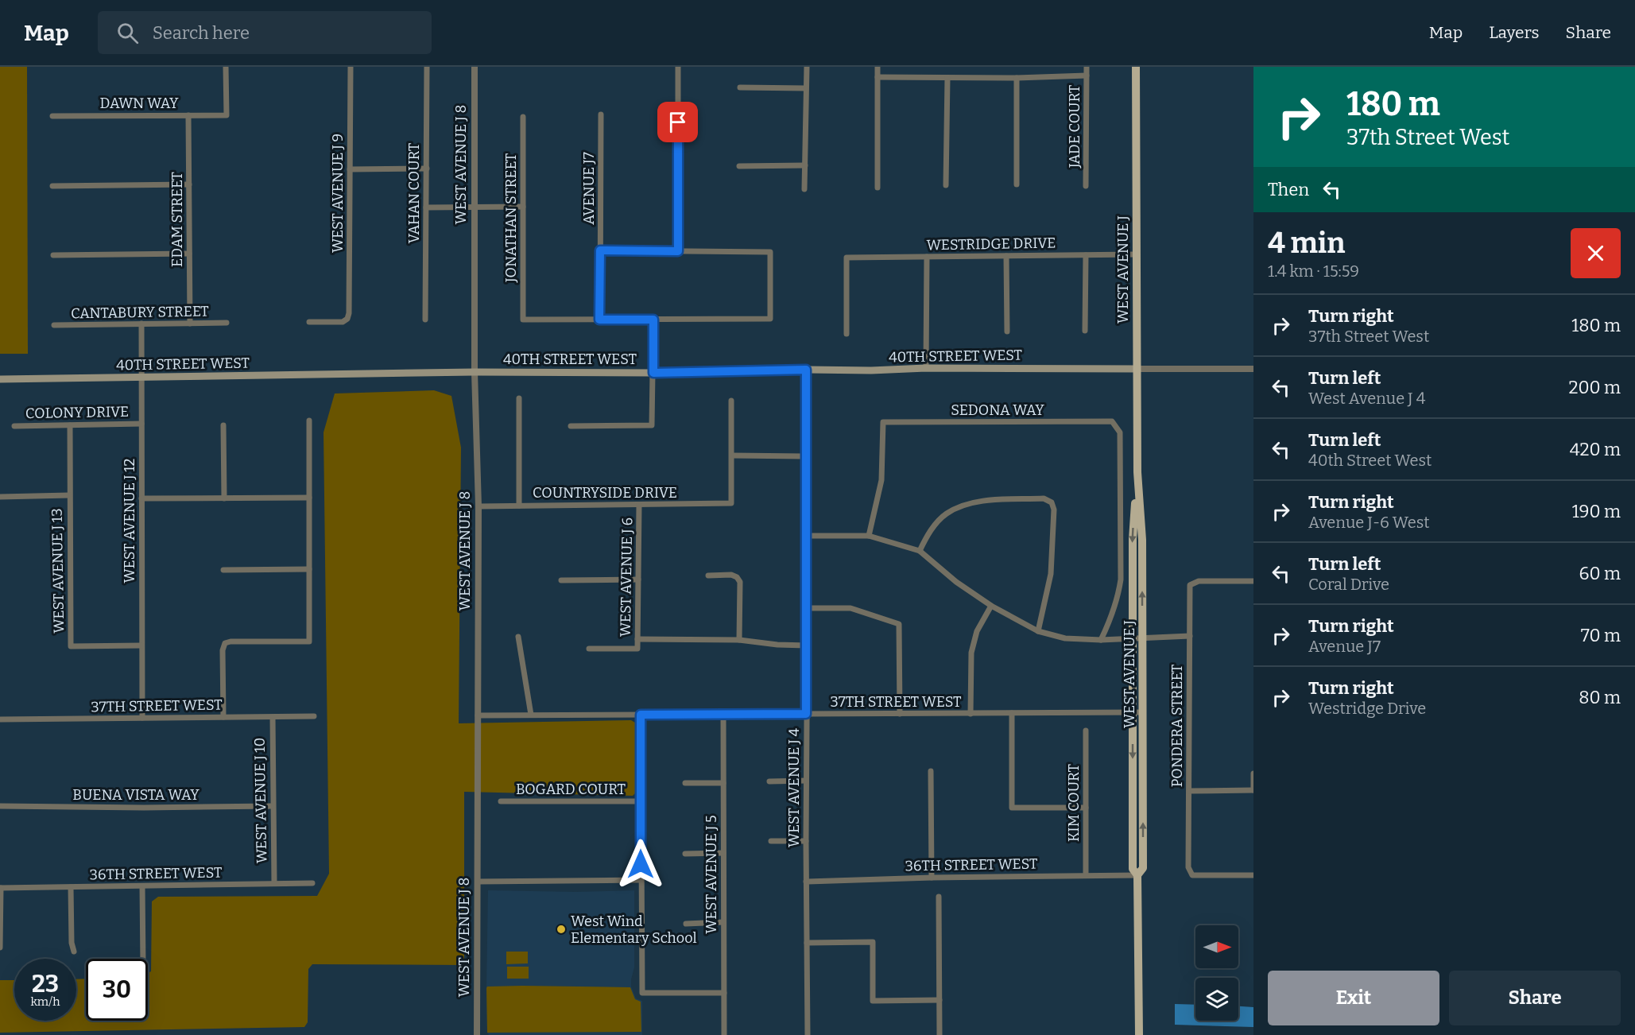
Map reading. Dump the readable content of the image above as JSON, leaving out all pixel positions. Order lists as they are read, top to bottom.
{
  "streets": {
    "main road": ["WEST AVENUE J", "40TH STREET WEST"],
    "street": [
      "DAWN WAY",
      "JADE COURT",
      "WEST AVENUE J 8",
      "AVENUE J7",
      "WEST AVENUE J 9",
      "VAHAN COURT",
      "JONATHAN STREET",
      "EDAM STREET",
      "WESTRIDGE DRIVE",
      "CANTABURY STREET",
      "SEDONA WAY",
      "COLONY DRIVE",
      "COUNTRYSIDE DRIVE",
      "WEST AVENUE J 12",
      "WEST AVENUE J 13",
      "WEST AVENUE J 6",
      "37TH STREET WEST",
      "PONDERA STREET",
      "WEST AVENUE J 4",
      "BOGARD COURT",
      "BUENA VISTA WAY",
      "WEST AVENUE J 10",
      "KIM COURT",
      "36TH STREET WEST",
      "WEST AVENUE J 5"
    ]
  },
  "crossings": [
    ["DAWN WAY", "EDAM STREET"],
    ["WEST AVENUE J 8", "40TH STREET WEST"],
    ["WEST AVENUE J 8", "COUNTRYSIDE DRIVE"],
    ["WEST AVENUE J 8", "37TH STREET WEST"],
    ["AVENUE J7", "JONATHAN STREET"],
    ["EDAM STREET", "CANTABURY STREET"],
    ["WESTRIDGE DRIVE", "WEST AVENUE J"],
    ["WEST AVENUE J", "40TH STREET WEST"],
    ["WEST AVENUE J", "SEDONA WAY"],
    ["WEST AVENUE J", "37TH STREET WEST"],
    ["WEST AVENUE J", "36TH STREET WEST"],
    ["CANTABURY STREET", "WEST AVENUE J 12"],
    ["40TH STREET WEST", "WEST AVENUE J 12"],
    ["40TH STREET WEST", "WEST AVENUE J 4"],
    ["COLONY DRIVE", "WEST AVENUE J 12"],
    ["COLONY DRIVE", "WEST AVENUE J 13"],
    ["COUNTRYSIDE DRIVE", "WEST AVENUE J 6"],
    ["WEST AVENUE J 12", "WEST AVENUE J 13"],
    ["WEST AVENUE J 12", "37TH STREET WEST"],
    ["37TH STREET WEST", "WEST AVENUE J 4"],
    ["37TH STREET WEST", "WEST AVENUE J 10"],
    ["37TH STREET WEST", "WEST AVENUE J 5"],
    ["WEST AVENUE J 4", "36TH STREET WEST"],
    ["BUENA VISTA WAY", "WEST AVENUE J 10"],
    ["WEST AVENUE J 10", "36TH STREET WEST"],
    ["KIM COURT", "36TH STREET WEST"]
  ],
  "places": ["West Wind Elementary School"],
  "north": "right",
  "page": {
    "header": "Map",
    "search": "Search here",
    "nav": ["Map", "Layers", "Share"],
    "turn": ["180 m", "37th Street West"],
    "then": "Then",
    "heading": ["4 min", "1.4 km · 15:59"],
    "list": [
      {
        "name": "Turn right",
        "note": "37th Street West",
        "value": "180 m"
      },
      {
        "name": "Turn left",
        "note": "West Avenue J 4",
        "value": "200 m"
      },
      {
        "name": "Turn left",
        "note": "40th Street West",
        "value": "420 m"
      },
      {
        "name": "Turn right",
        "note": "Avenue J-6 West",
        "value": "190 m"
      },
      {
        "name": "Turn left",
        "note": "Coral Drive",
        "value": "60 m"
      },
      {
        "name": "Turn right",
        "note": "Avenue J7",
        "value": "70 m"
      },
      {
        "name": "Turn right",
        "note": "Westridge Drive",
        "value": "80 m"
      }
    ],
    "speed": "23 km/h",
    "limit": "30",
    "buttons": ["Exit", "Share"]
  }
}
